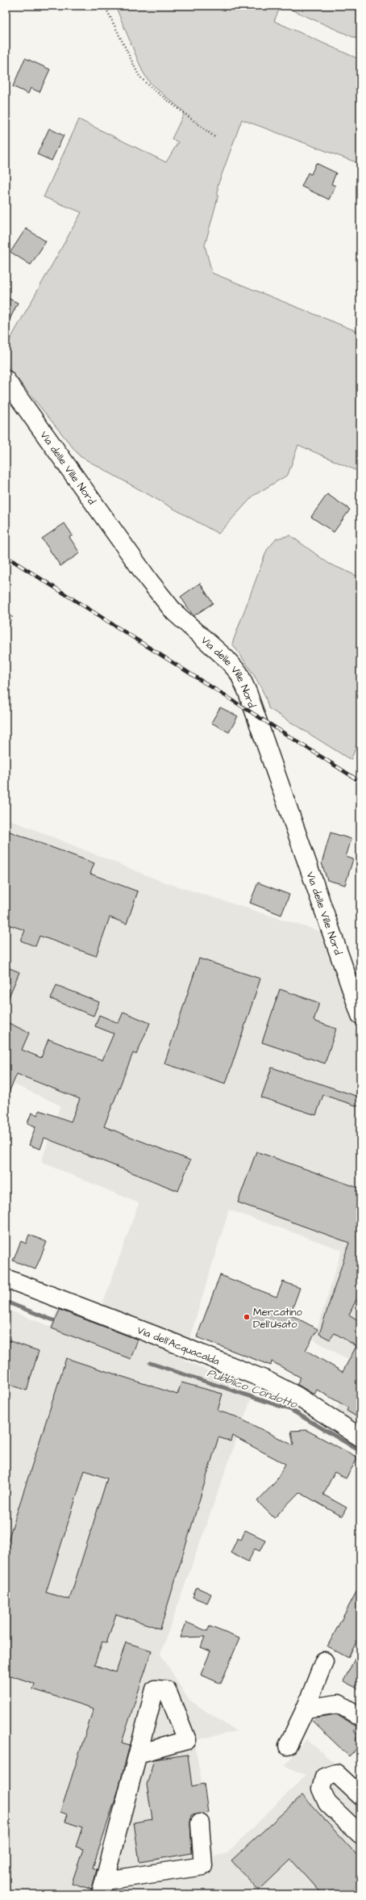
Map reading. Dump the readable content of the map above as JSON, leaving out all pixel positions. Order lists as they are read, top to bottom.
{
  "streets": {
    "street": ["Via delle Ville Nord", "Via dell'Acquacalda"]
  },
  "water": ["Pubblico Condotto"],
  "places": ["Mercatino Dell'Usato"]
}
